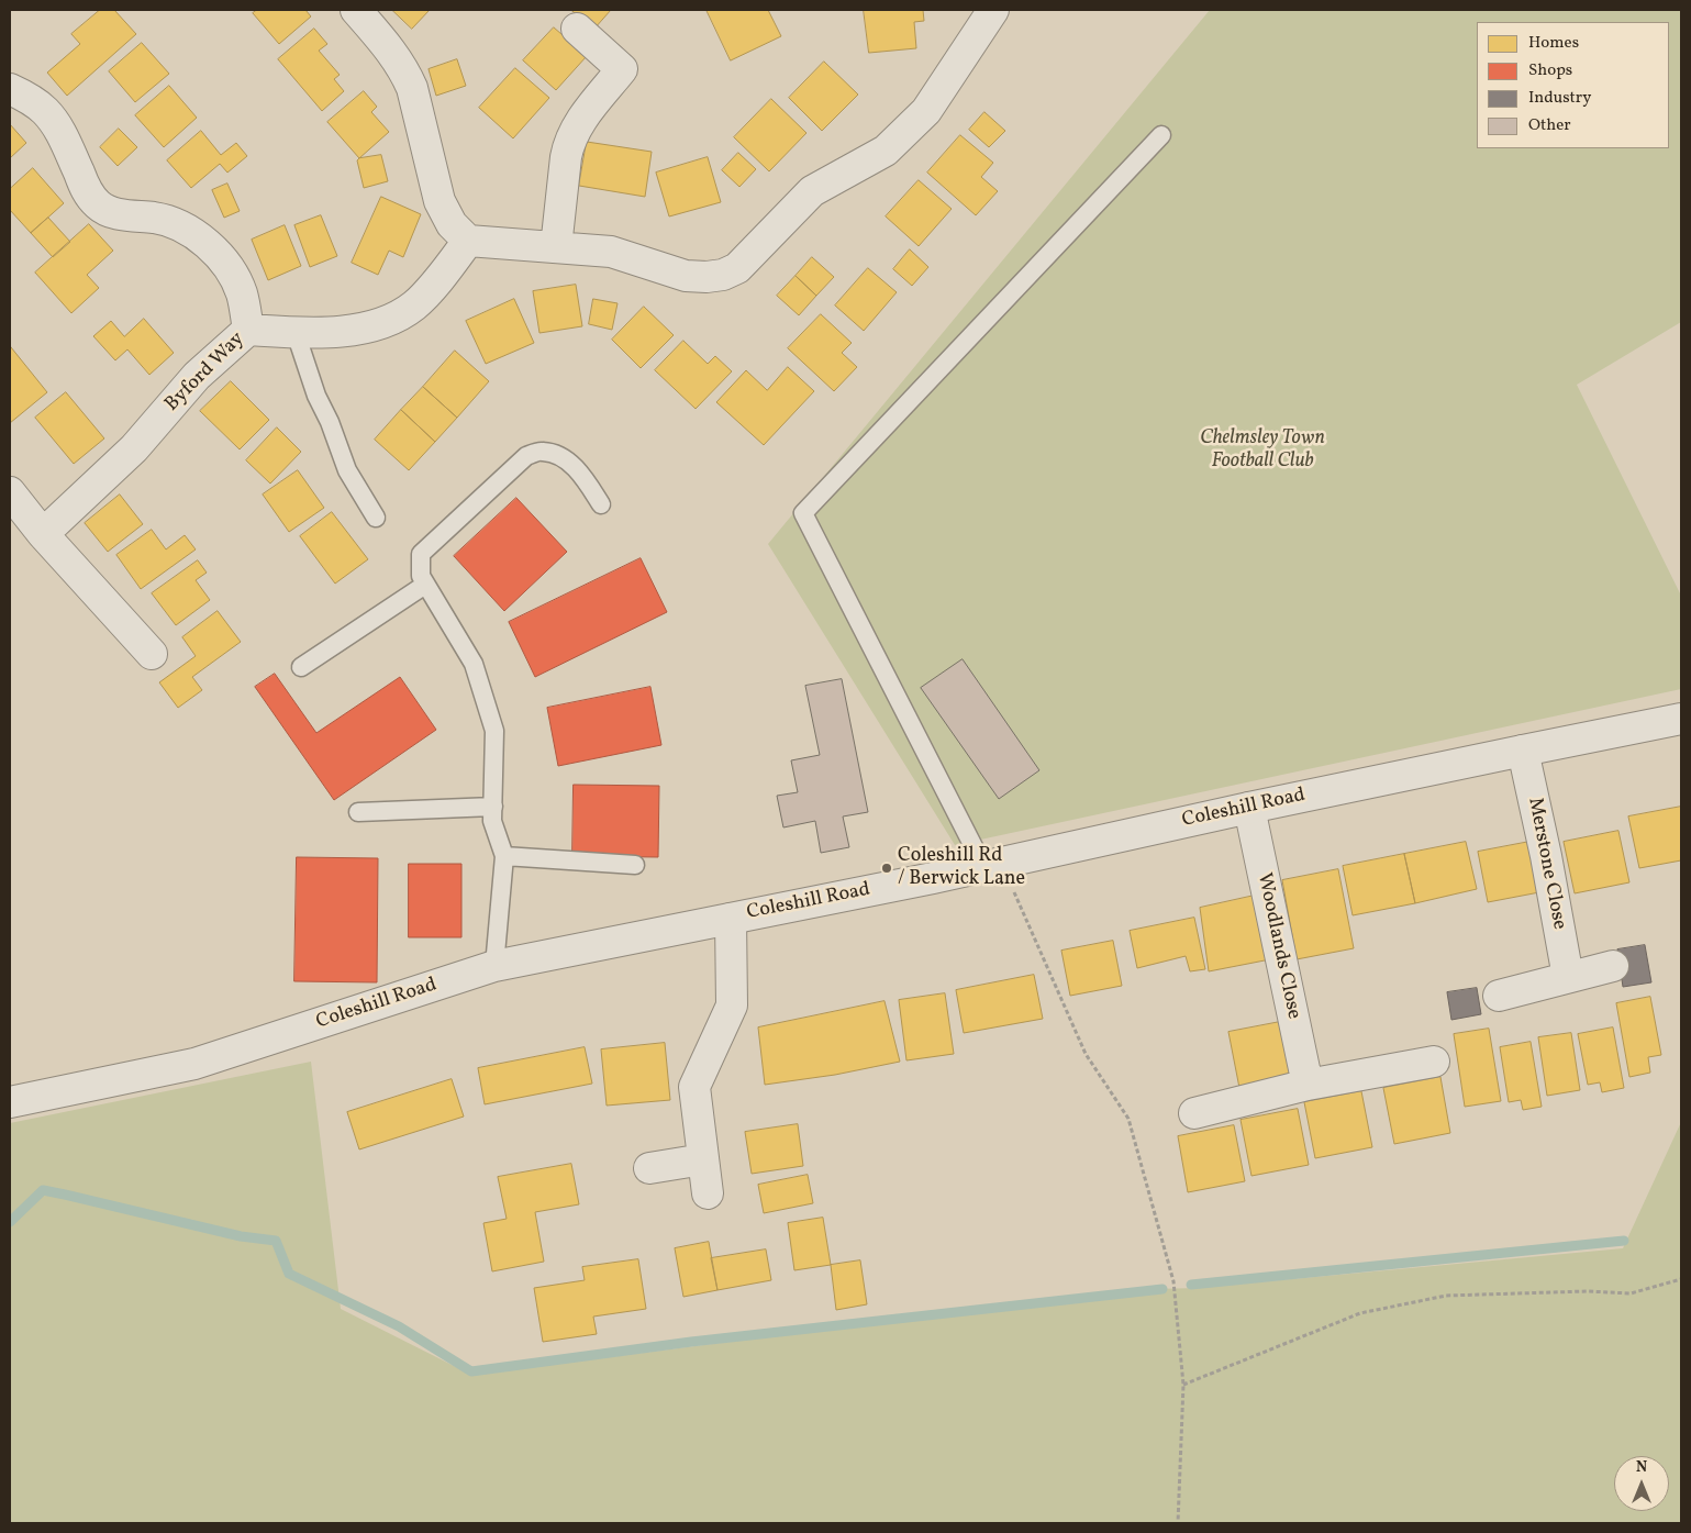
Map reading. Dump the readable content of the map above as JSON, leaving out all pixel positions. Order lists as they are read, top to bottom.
{
  "streets": {
    "street": [
      "Byford Way",
      "Coleshill Road",
      "Merstone Close",
      "Woodlands Close"
    ]
  },
  "crossings": [
    ["Coleshill Road", "Merstone Close"],
    ["Coleshill Road", "Woodlands Close"]
  ],
  "parks": ["Chelmsley Town Football Club"],
  "places": ["Coleshill Rd / Berwick Lane"],
  "legend": [
    "Homes",
    "Shops",
    "Industry",
    "Other"
  ],
  "north": "top"
}
